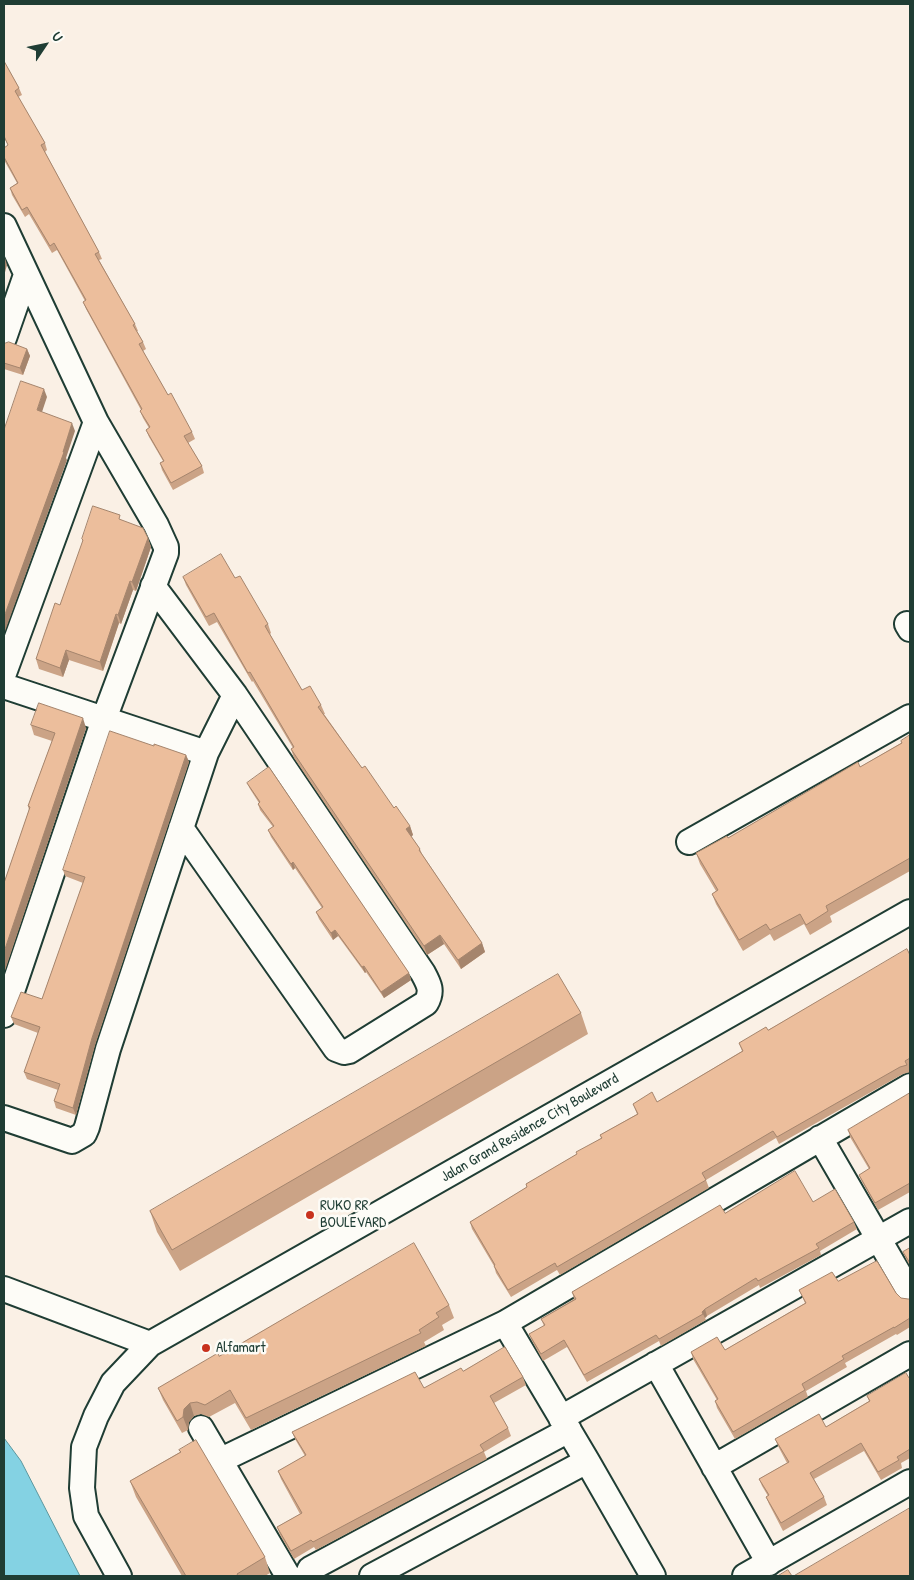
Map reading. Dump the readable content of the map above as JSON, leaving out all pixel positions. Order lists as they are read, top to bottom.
{
  "streets": {
    "street": ["Jalan Grand Residence City Boulevard"]
  },
  "places": ["RUKO RR BOULEVARD", "Alfamart"],
  "north": "top right"
}
